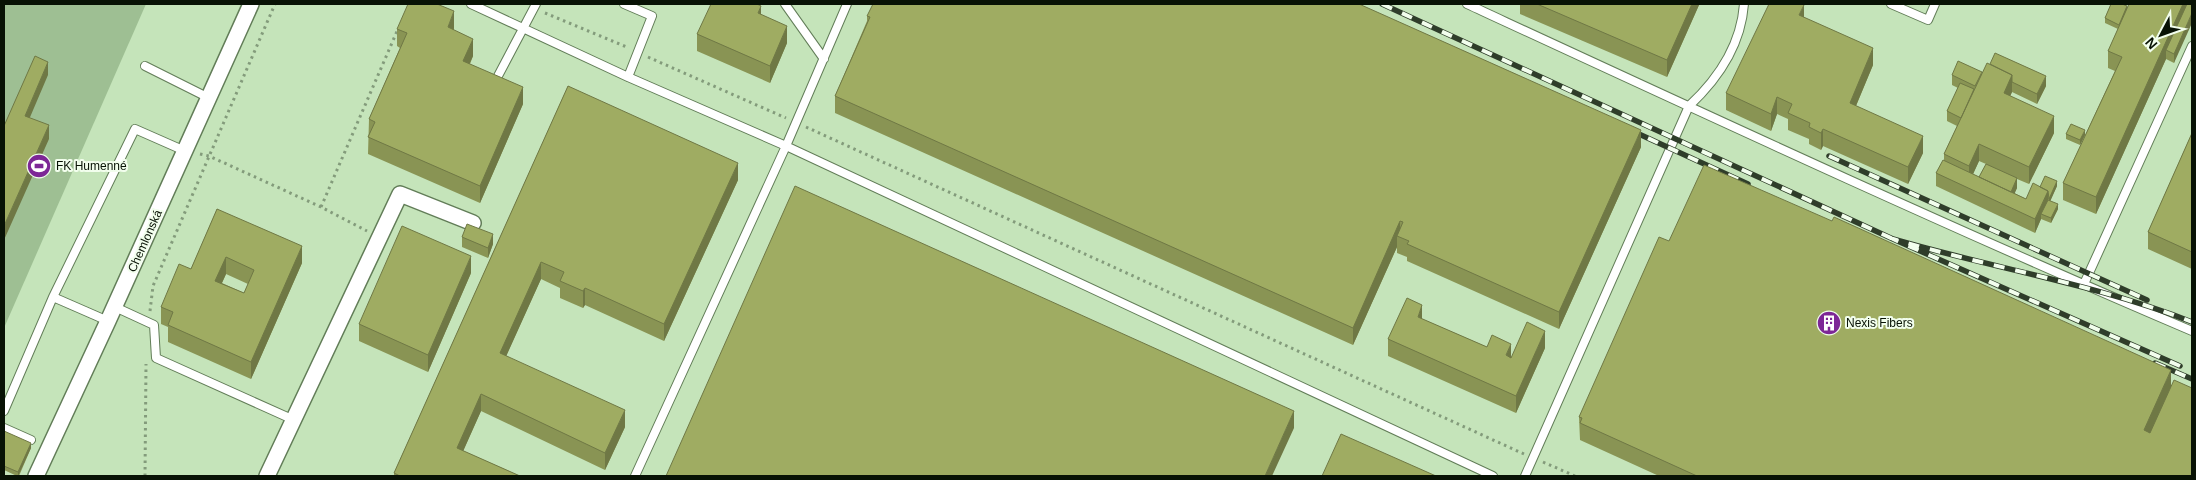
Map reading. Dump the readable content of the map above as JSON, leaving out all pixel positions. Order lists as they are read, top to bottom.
{
  "streets": {
    "street": ["Chemlonská"]
  },
  "places": {
    "sports": ["FK Humenné"],
    "building": ["Nexis Fibers"]
  },
  "north": "bottom left"
}
